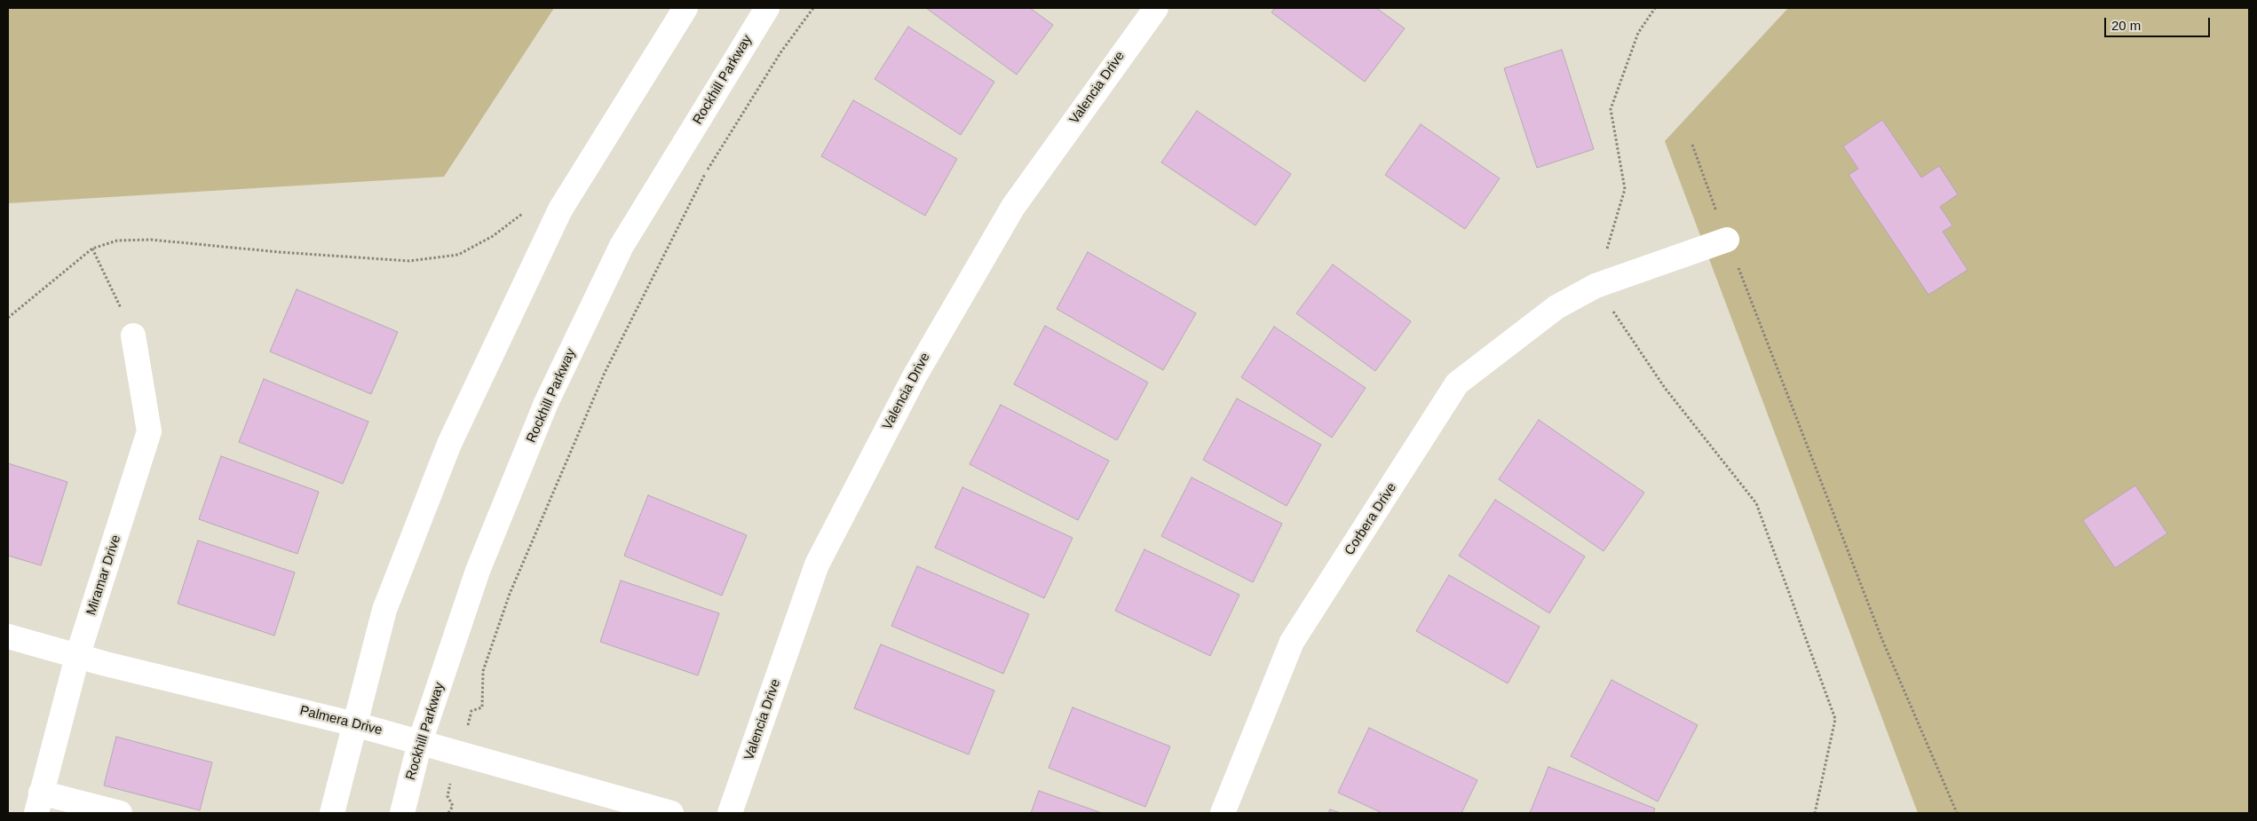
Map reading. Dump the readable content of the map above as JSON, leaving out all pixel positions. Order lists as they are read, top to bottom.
{
  "streets": {
    "street": [
      "Rockhill Parkway",
      "Valencia Drive",
      "Corbera Drive",
      "Miramar Drive",
      "Palmera Drive"
    ]
  },
  "crossings": [
    ["Rockhill Parkway", "Palmera Drive"],
    ["Miramar Drive", "Palmera Drive"]
  ],
  "scale_bar": "20 m"
}
